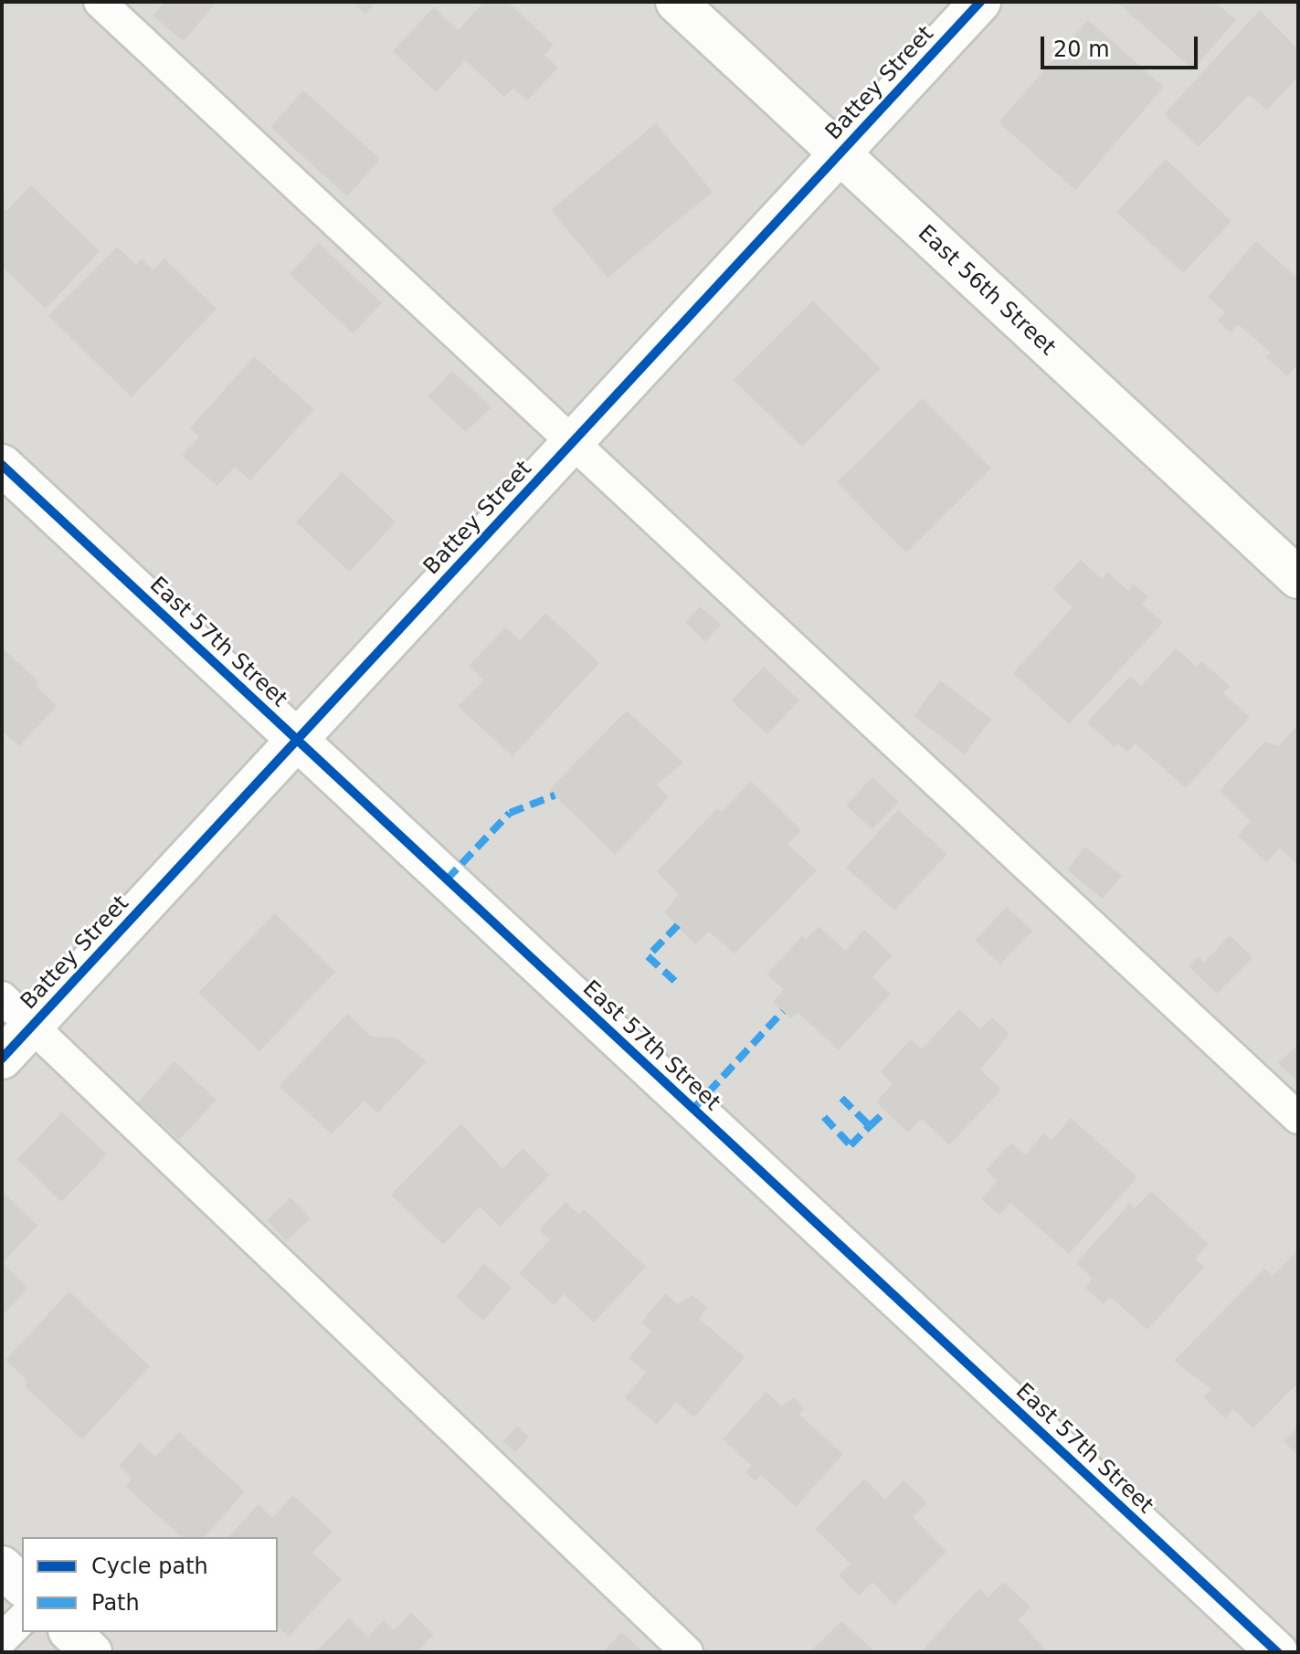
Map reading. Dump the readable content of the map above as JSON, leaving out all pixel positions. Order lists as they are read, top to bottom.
{
  "streets": {
    "street": ["Battey Street", "East 56th Street", "East 57th Street"]
  },
  "crossings": [
    ["Battey Street", "East 56th Street"],
    ["Battey Street", "East 57th Street"]
  ],
  "legend": ["Cycle path", "Path"],
  "scale_bar": "20 m"
}
